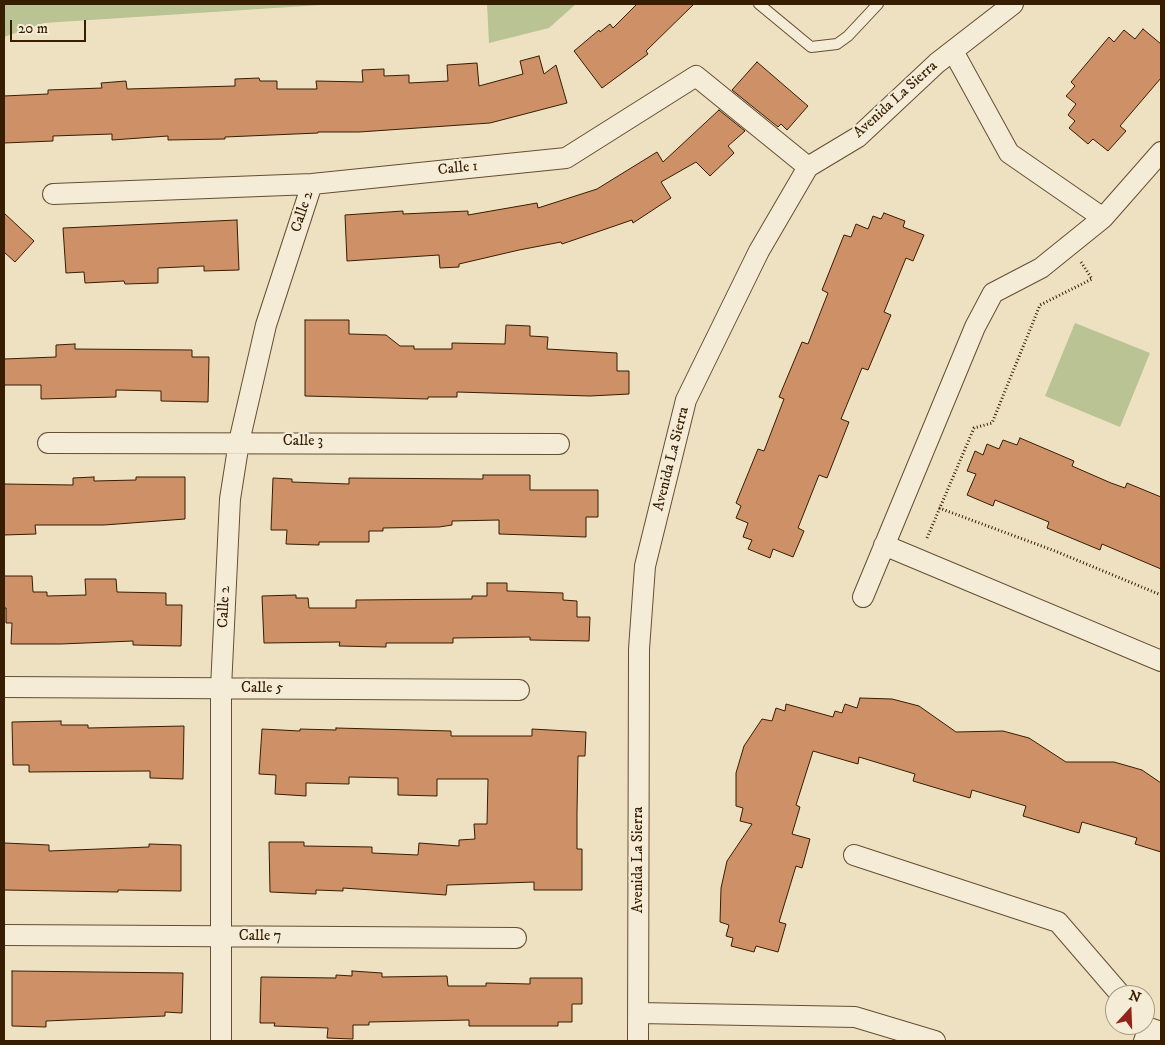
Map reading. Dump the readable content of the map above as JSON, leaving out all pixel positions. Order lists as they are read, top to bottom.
{
  "streets": {
    "street": [
      "Avenida La Sierra",
      "Calle 1",
      "Calle 2",
      "Calle 3",
      "Calle 5",
      "Calle 7"
    ]
  },
  "crossings": [
    ["Avenida La Sierra", "Calle 1"],
    ["Calle 1", "Calle 2"],
    ["Calle 2", "Calle 3"],
    ["Calle 2", "Calle 5"],
    ["Calle 2", "Calle 7"]
  ],
  "scale_bar": "20 m",
  "north": "top"
}
